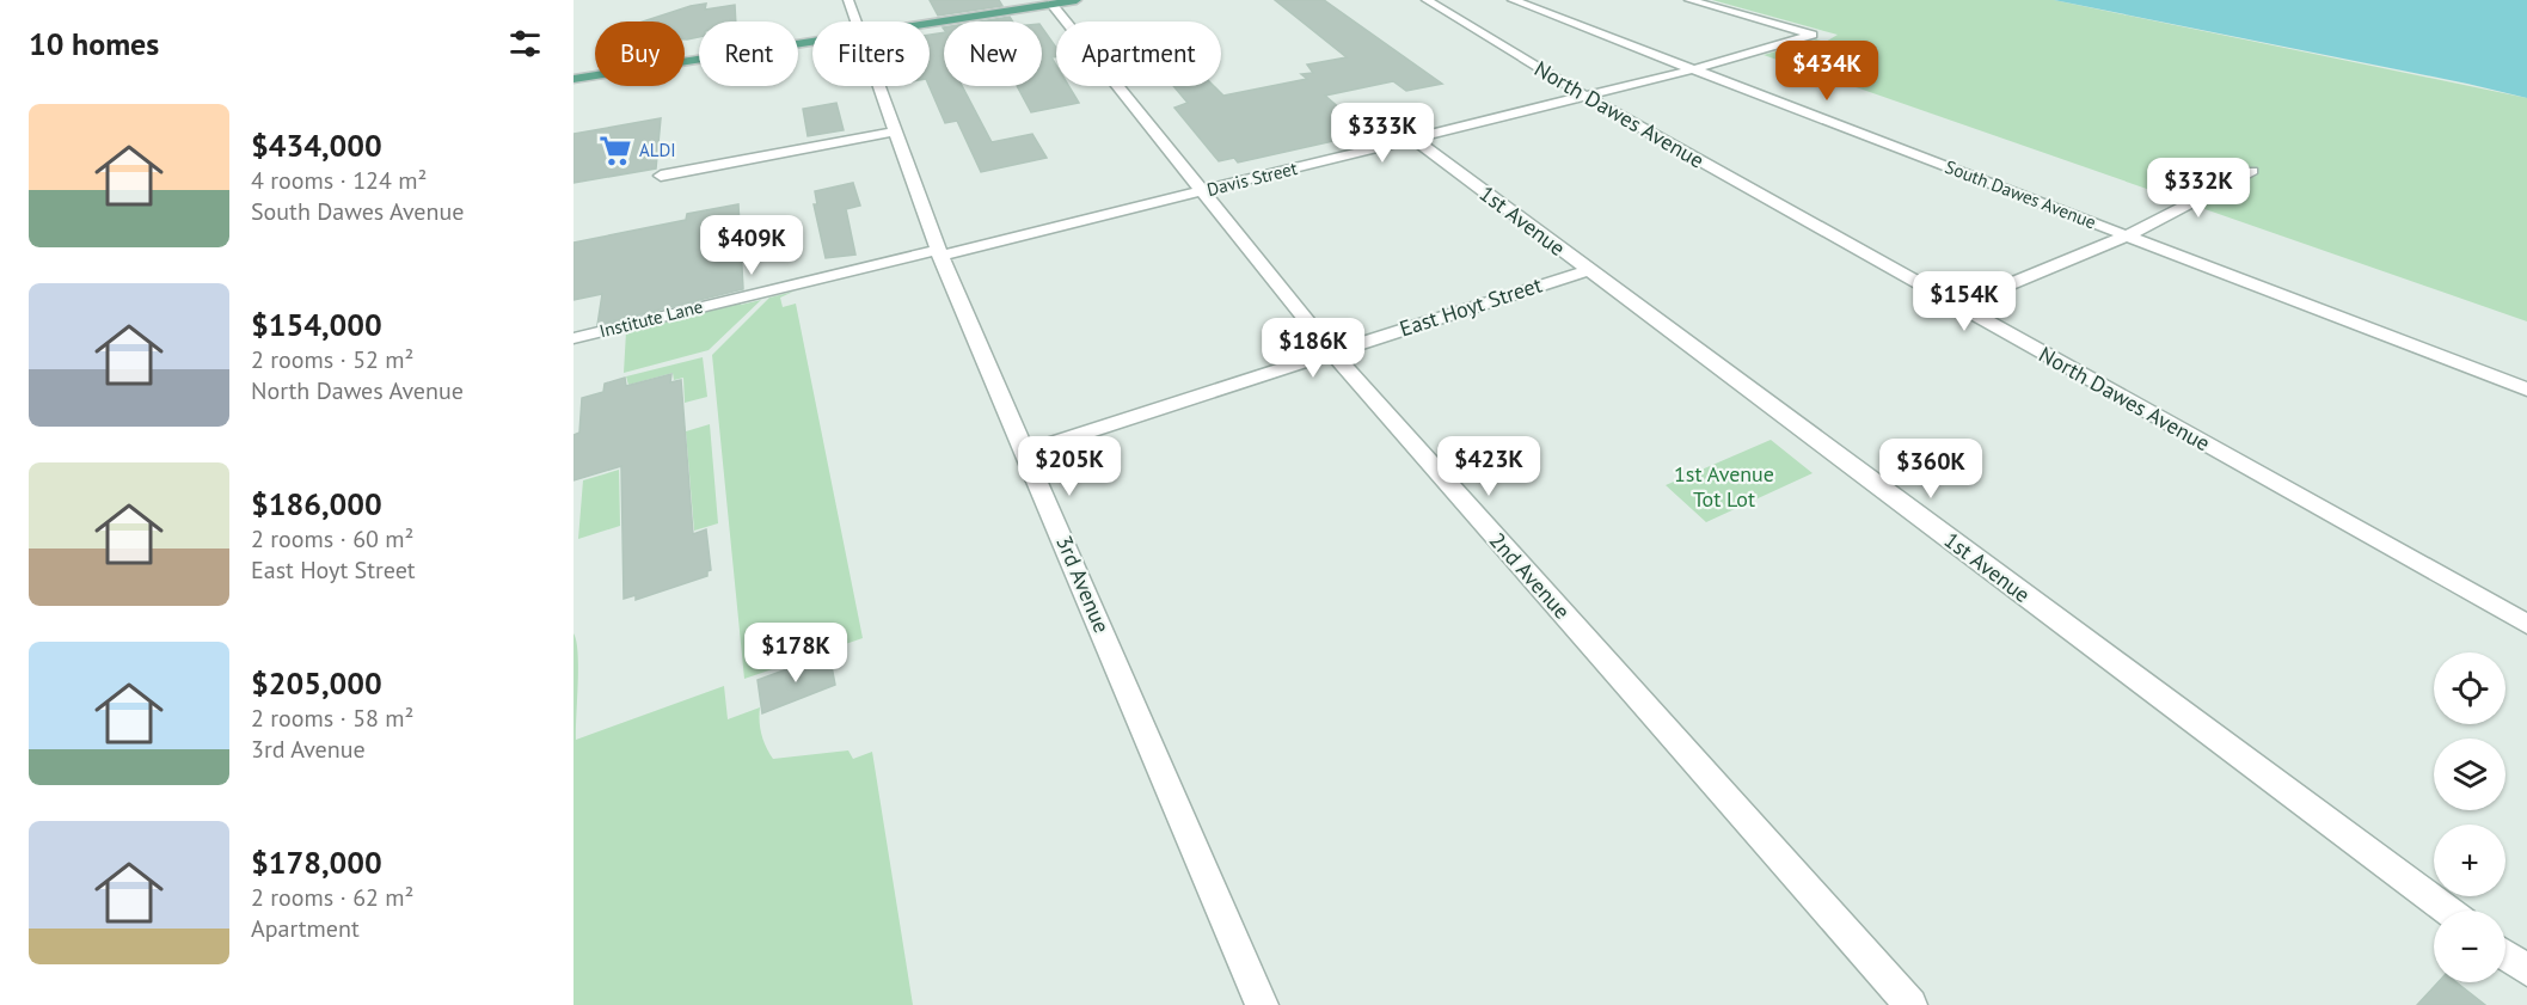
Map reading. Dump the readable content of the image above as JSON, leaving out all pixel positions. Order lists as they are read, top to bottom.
{
  "streets": {
    "street": [
      "North Dawes Avenue",
      "Davis Street",
      "South Dawes Avenue",
      "1st Avenue",
      "East Hoyt Street",
      "Institute Lane",
      "2nd Avenue",
      "3rd Avenue"
    ]
  },
  "crossings": [
    ["North Dawes Avenue", "Davis Street"],
    ["Davis Street", "South Dawes Avenue"],
    ["Davis Street", "1st Avenue"],
    ["Davis Street", "Institute Lane"],
    ["Davis Street", "2nd Avenue"],
    ["Davis Street", "3rd Avenue"],
    ["1st Avenue", "East Hoyt Street"],
    ["East Hoyt Street", "2nd Avenue"],
    ["East Hoyt Street", "3rd Avenue"],
    ["Institute Lane", "3rd Avenue"]
  ],
  "parks": ["1st Avenue Tot Lot"],
  "places": {
    "supermarket": ["ALDI"]
  },
  "page": {
    "heading": "10 homes",
    "chip": [
      "Buy",
      "Rent",
      "Filters",
      "New",
      "Apartment"
    ],
    "price": [
      "$434K",
      "$333K",
      "$332K",
      "$409K",
      "$154K",
      "$186K",
      "$205K",
      "$423K",
      "$360K",
      "$178K"
    ],
    "list": [
      {
        "name": "$434,000",
        "note": "4 rooms · 124 m² · South Dawes Avenue"
      },
      {
        "name": "$154,000",
        "note": "2 rooms · 52 m² · North Dawes Avenue"
      },
      {
        "name": "$186,000",
        "note": "2 rooms · 60 m² · East Hoyt Street"
      },
      {
        "name": "$205,000",
        "note": "2 rooms · 58 m² · 3rd Avenue"
      },
      {
        "name": "$178,000",
        "note": "2 rooms · 62 m² · Apartment"
      }
    ],
    "map_buttons": ["+", "−"]
  }
}
